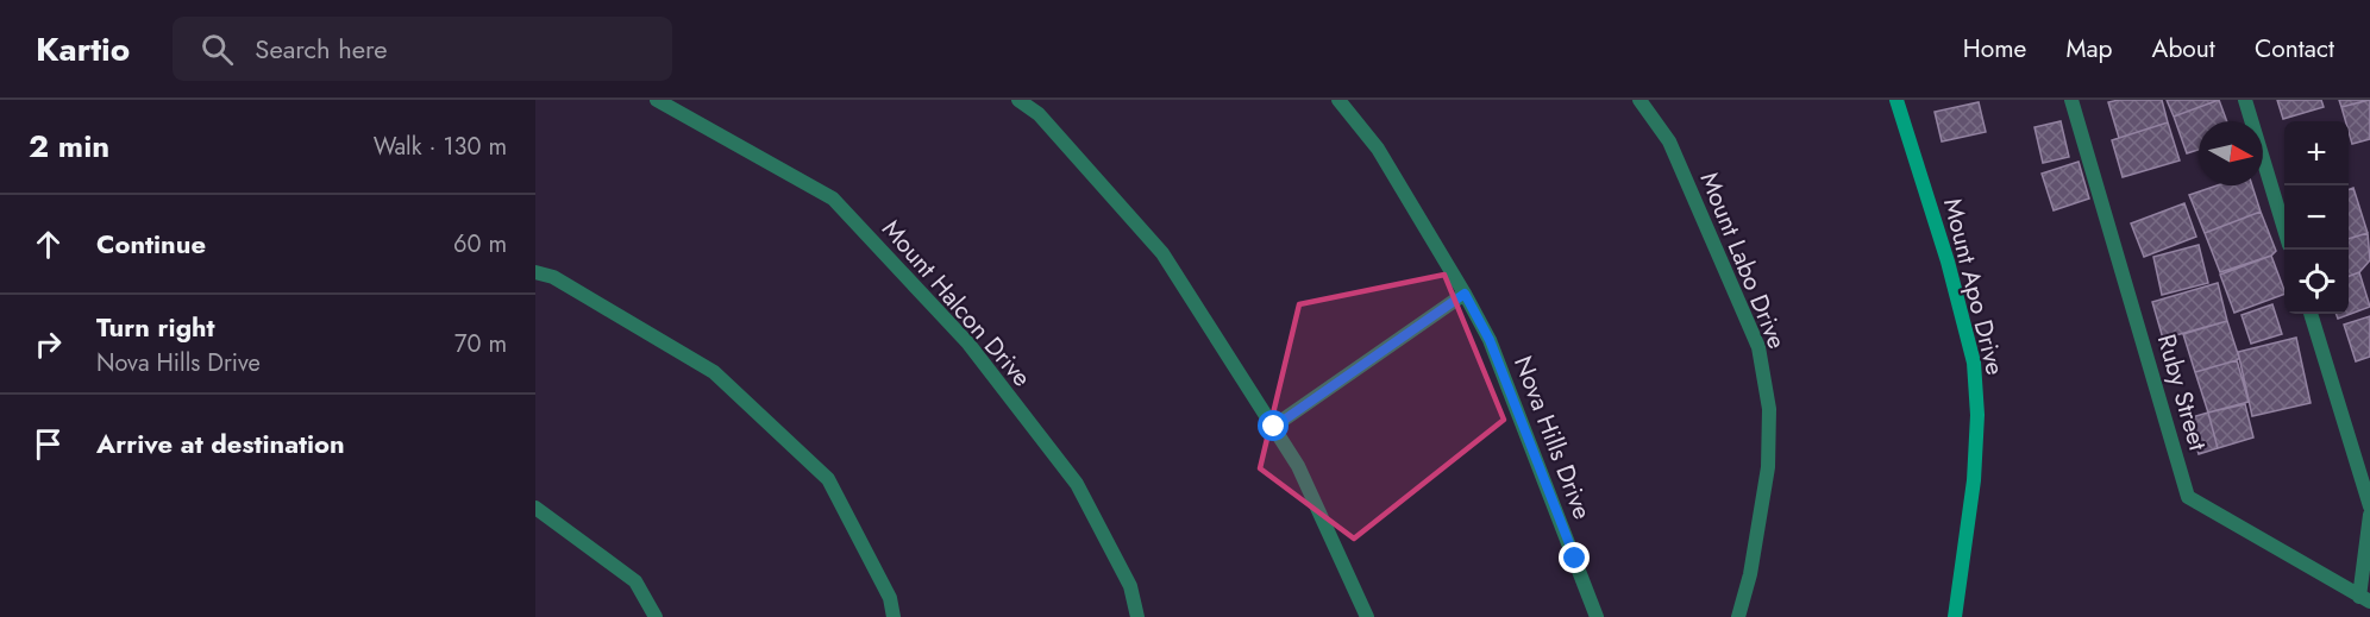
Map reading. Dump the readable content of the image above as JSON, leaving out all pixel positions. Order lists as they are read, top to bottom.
{
  "streets": {
    "street": [
      "Mount Labo Drive",
      "Mount Apo Drive",
      "Mount Halcon Drive",
      "Ruby Street",
      "Nova Hills Drive"
    ]
  },
  "north": "right",
  "page": {
    "header": "Kartio",
    "search": "Search here",
    "nav": [
      "Home",
      "Map",
      "About",
      "Contact"
    ],
    "heading": ["2 min", "Walk · 130 m"],
    "map_buttons": ["+", "−"],
    "list": [
      ["Continue", "60 m"],
      ["Turn right", "Nova Hills Drive", "70 m"],
      "Arrive at destination"
    ]
  }
}
